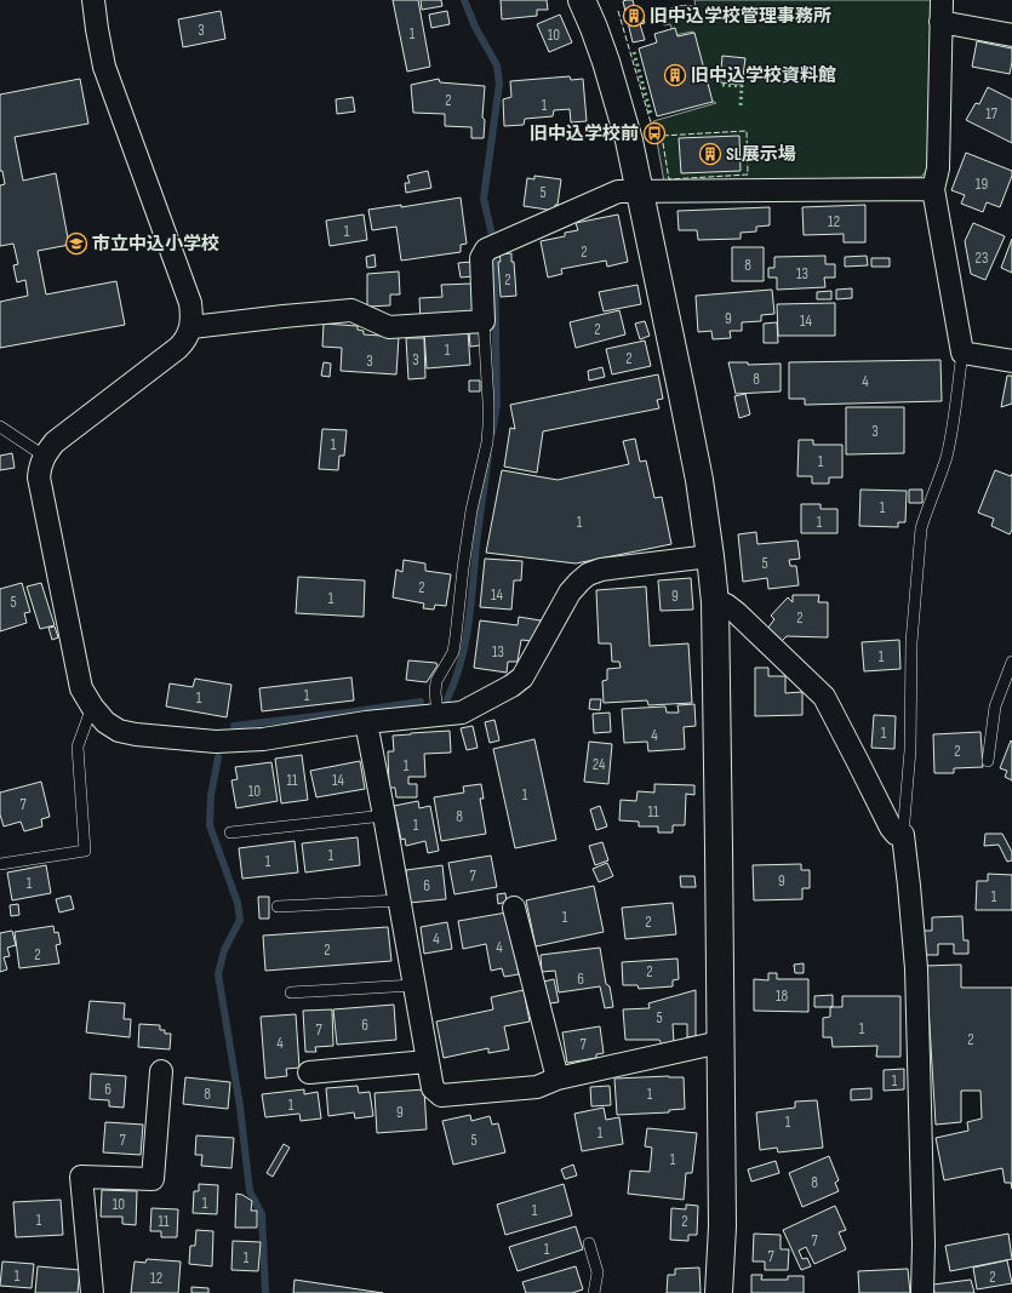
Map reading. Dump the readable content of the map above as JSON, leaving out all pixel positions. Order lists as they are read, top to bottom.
{
  "places": {
    "building": ["旧中込学校管理事務所", "旧中込学校資料館", "SL展示場"],
    "bus stop": ["旧中込学校前"],
    "school or university": ["市立中込小学校"]
  },
  "house_numbers": [
    "3",
    "1",
    "10",
    "2",
    "1",
    "17",
    "19",
    "5",
    "12",
    "1",
    "2",
    "23",
    "8",
    "13",
    "2",
    "9",
    "14",
    "2",
    "1",
    "2",
    "3",
    "3",
    "8",
    "4",
    "3",
    "1",
    "1",
    "1",
    "1",
    "1",
    "5",
    "2",
    "14",
    "9",
    "1",
    "5",
    "2",
    "13",
    "1",
    "1",
    "1",
    "1",
    "4",
    "2",
    "24",
    "1",
    "11",
    "14",
    "10",
    "1",
    "7",
    "11",
    "8",
    "1",
    "1",
    "1",
    "7",
    "9",
    "1",
    "6",
    "1",
    "1",
    "2",
    "4",
    "4",
    "2",
    "2",
    "2",
    "6",
    "18",
    "5",
    "6",
    "1",
    "7",
    "2",
    "4",
    "7",
    "1",
    "6",
    "8",
    "1",
    "1",
    "9",
    "1",
    "1",
    "7",
    "5",
    "1",
    "8",
    "1",
    "10",
    "1",
    "1",
    "11",
    "2",
    "7",
    "1",
    "7",
    "1",
    "1",
    "2",
    "12"
  ]
}
